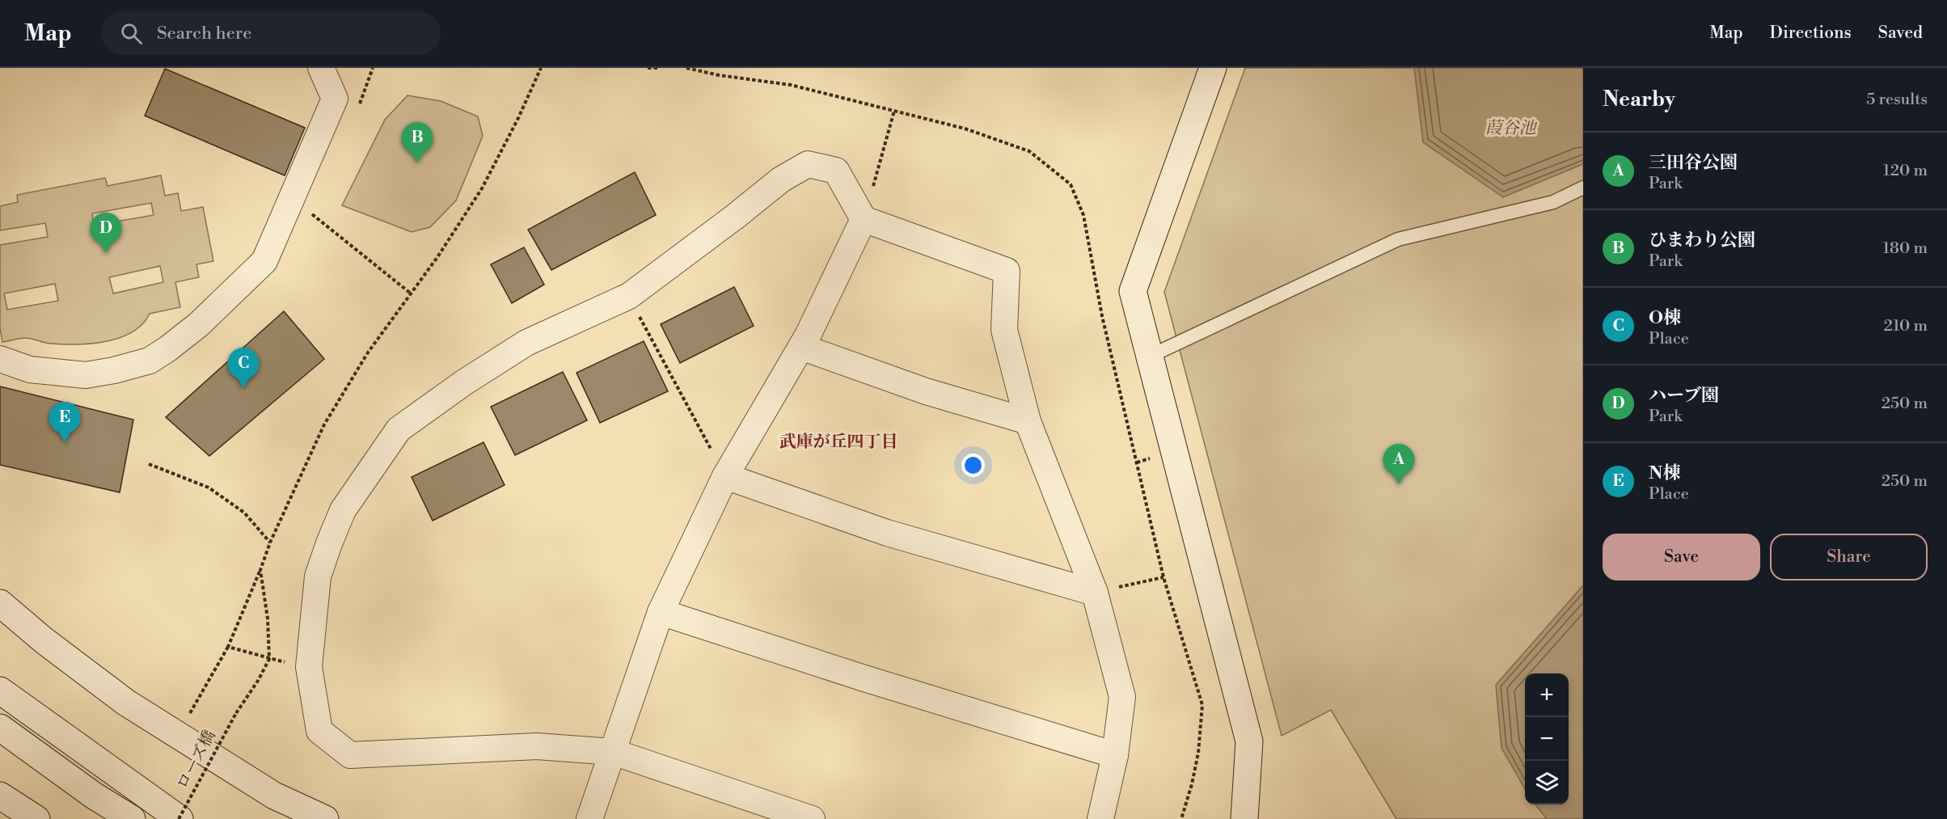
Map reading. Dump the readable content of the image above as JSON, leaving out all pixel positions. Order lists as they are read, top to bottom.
{
  "streets": {
    "path": ["ローズ橋"]
  },
  "districts": ["武庫が丘四丁目"],
  "water": ["葭谷池"],
  "page": {
    "header": "Map",
    "search": "Search here",
    "nav": ["Map", "Directions", "Saved"],
    "heading": ["Nearby", "5 results"],
    "pins": [
      "B",
      "D",
      "C",
      "E",
      "A"
    ],
    "list": [
      {
        "mark": "A",
        "name": "三田谷公園",
        "note": "Park",
        "value": "120 m"
      },
      {
        "mark": "B",
        "name": "ひまわり公園",
        "note": "Park",
        "value": "180 m"
      },
      {
        "mark": "C",
        "name": "O棟",
        "note": "Place",
        "value": "210 m"
      },
      {
        "mark": "D",
        "name": "ハーブ園",
        "note": "Park",
        "value": "250 m"
      },
      {
        "mark": "E",
        "name": "N棟",
        "note": "Place",
        "value": "250 m"
      }
    ],
    "buttons": ["Save", "Share"],
    "map_buttons": ["+", "−"]
  }
}
